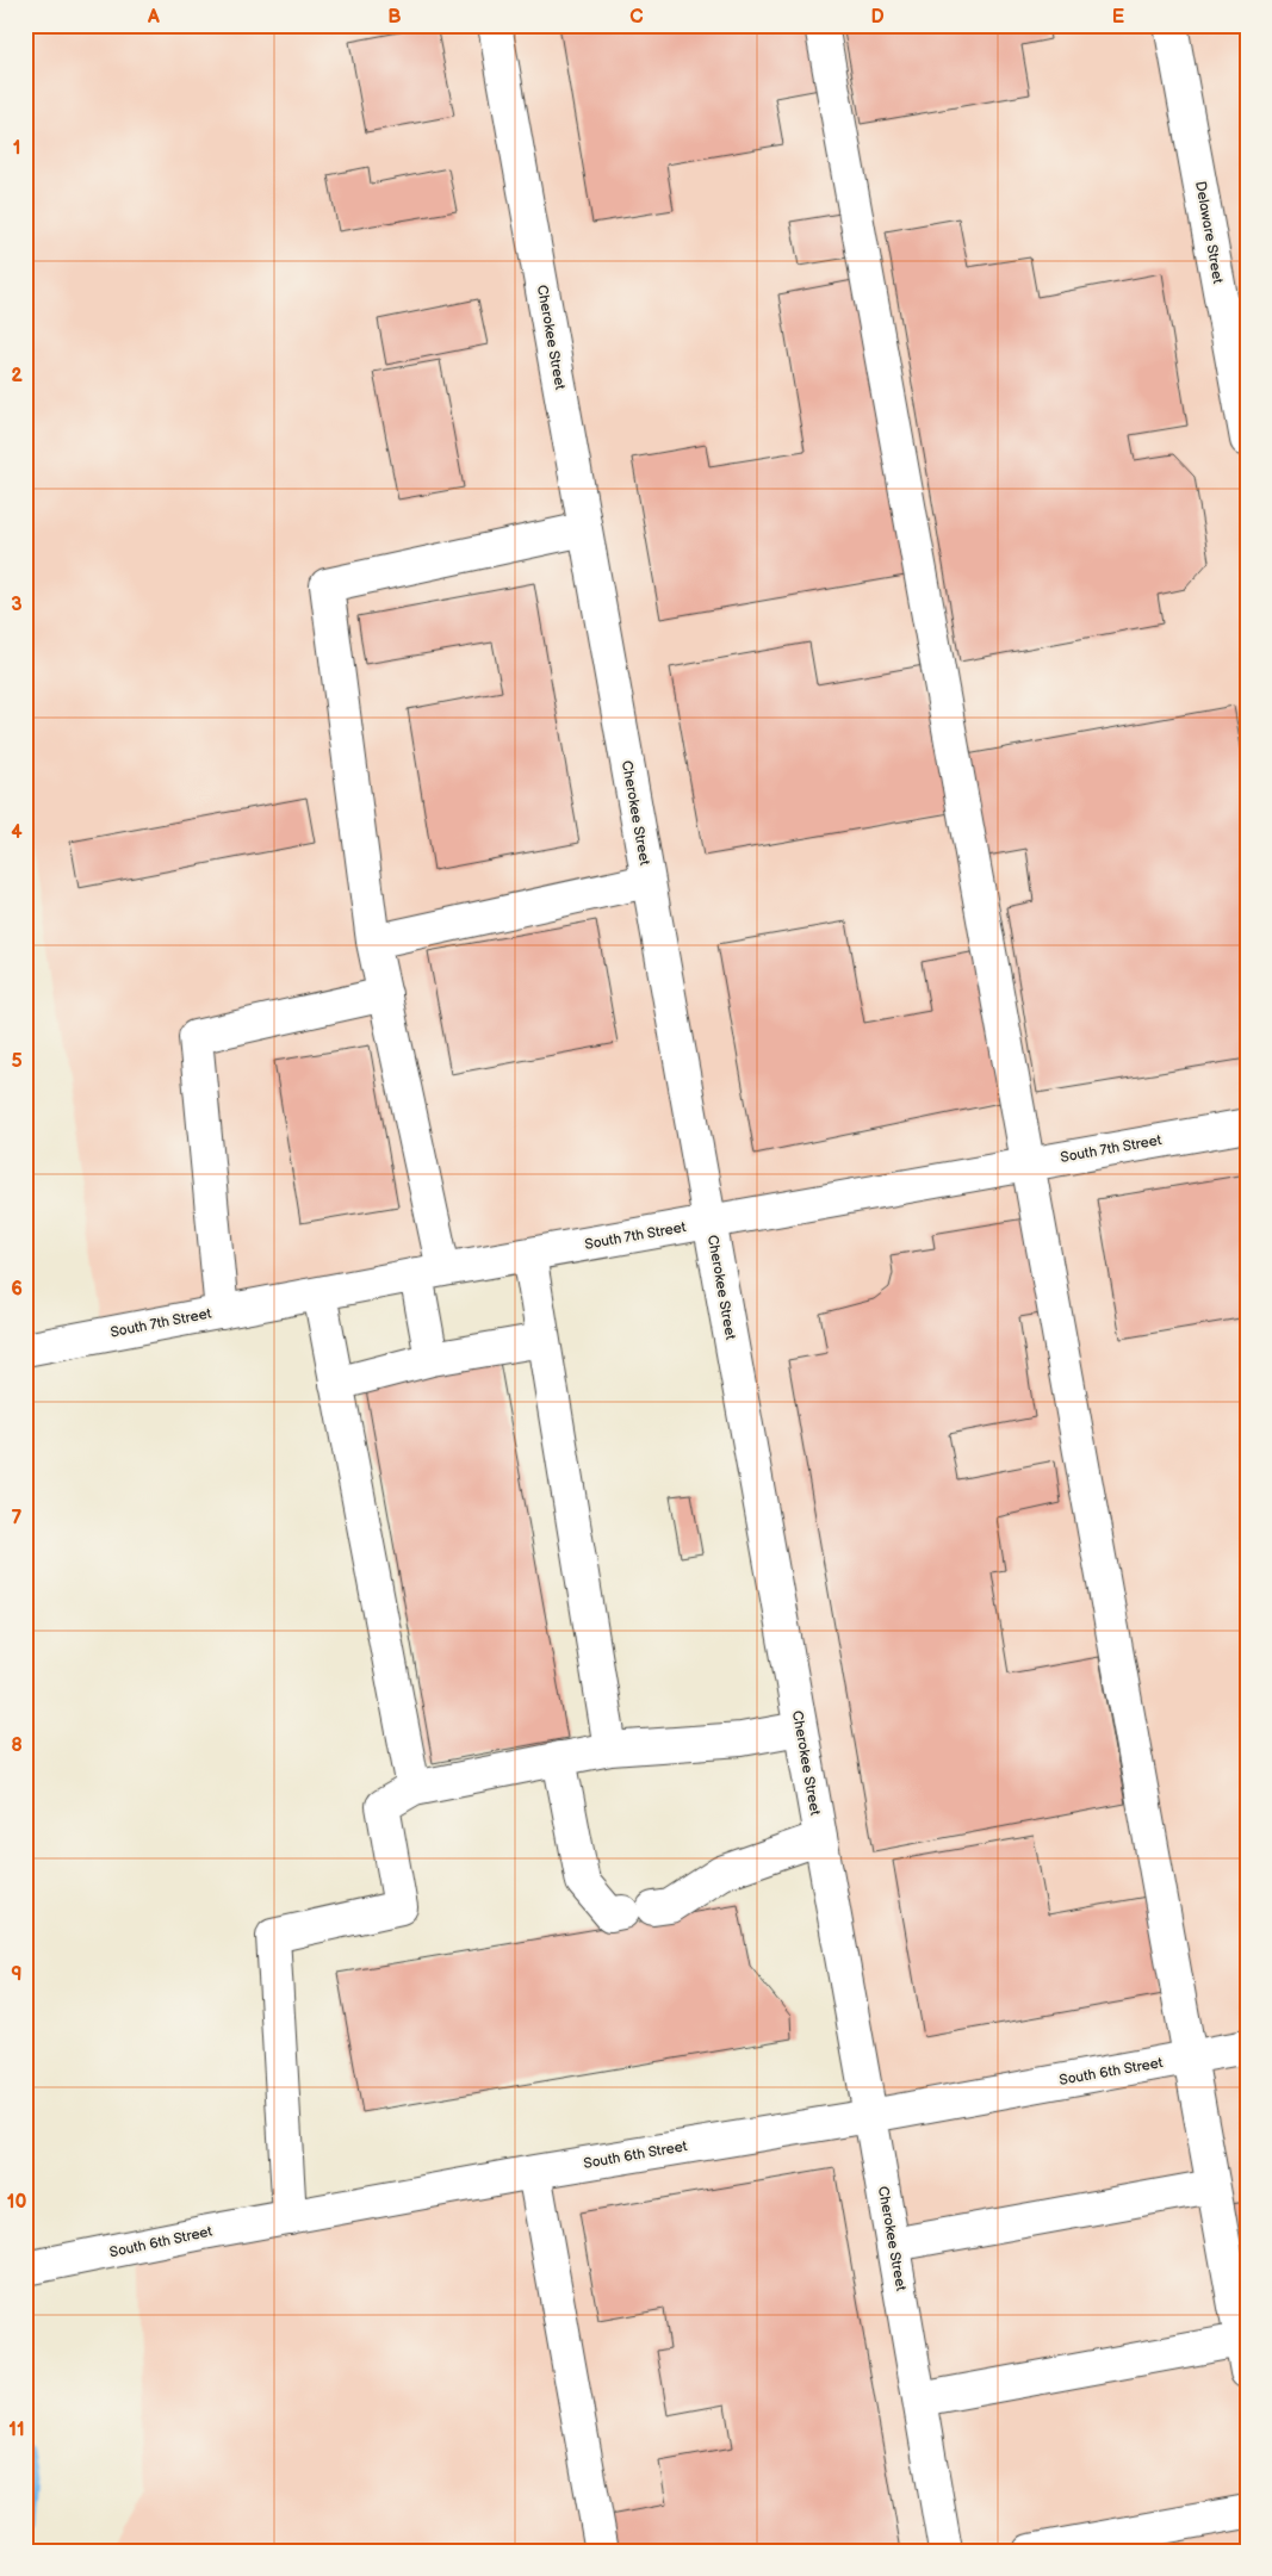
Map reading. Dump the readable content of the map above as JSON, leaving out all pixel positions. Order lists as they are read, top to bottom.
{
  "streets": {
    "street": [
      "Delaware Street",
      "Cherokee Street",
      "South 7th Street",
      "South 6th Street"
    ]
  },
  "crossings": [
    ["Cherokee Street", "South 7th Street"],
    ["Cherokee Street", "South 6th Street"]
  ],
  "grid": {
    "columns": [
      "A",
      "B",
      "C",
      "D",
      "E"
    ],
    "rows": [
      "1",
      "2",
      "3",
      "4",
      "5",
      "6",
      "7",
      "8",
      "9",
      "10",
      "11"
    ]
  }
}
